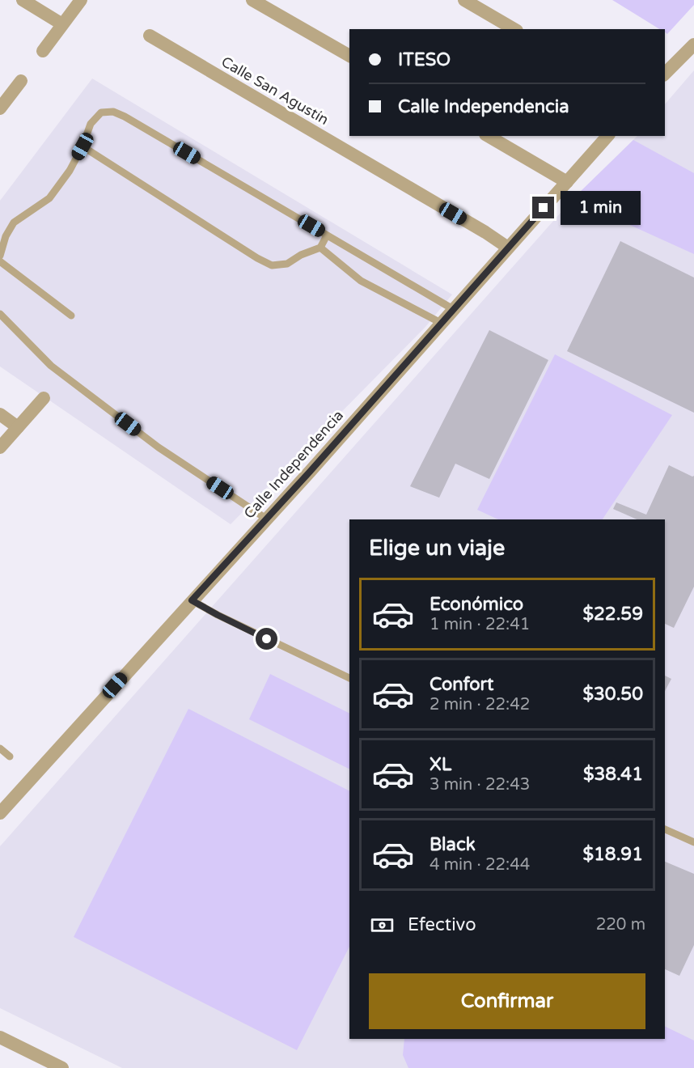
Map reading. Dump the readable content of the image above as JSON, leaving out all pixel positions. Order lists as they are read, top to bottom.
{
  "streets": {
    "street": ["Calle San Agustín", "Calle Independencia"]
  },
  "crossings": [
    ["Calle San Agustín", "Calle Independencia"]
  ],
  "page": {
    "banner": ["ITESO", "Calle Independencia"],
    "bubble": "1 min",
    "heading": "Elige un viaje",
    "list": [
      {
        "name": "Económico",
        "note": "1 min · 22:41",
        "value": "$22.59"
      },
      {
        "name": "Confort",
        "note": "2 min · 22:42",
        "value": "$30.50"
      },
      {
        "name": "XL",
        "note": "3 min · 22:43",
        "value": "$38.41"
      },
      {
        "name": "Black",
        "note": "4 min · 22:44",
        "value": "$18.91"
      }
    ],
    "pay": ["Efectivo", "220 m"],
    "buttons": "Confirmar"
  }
}
